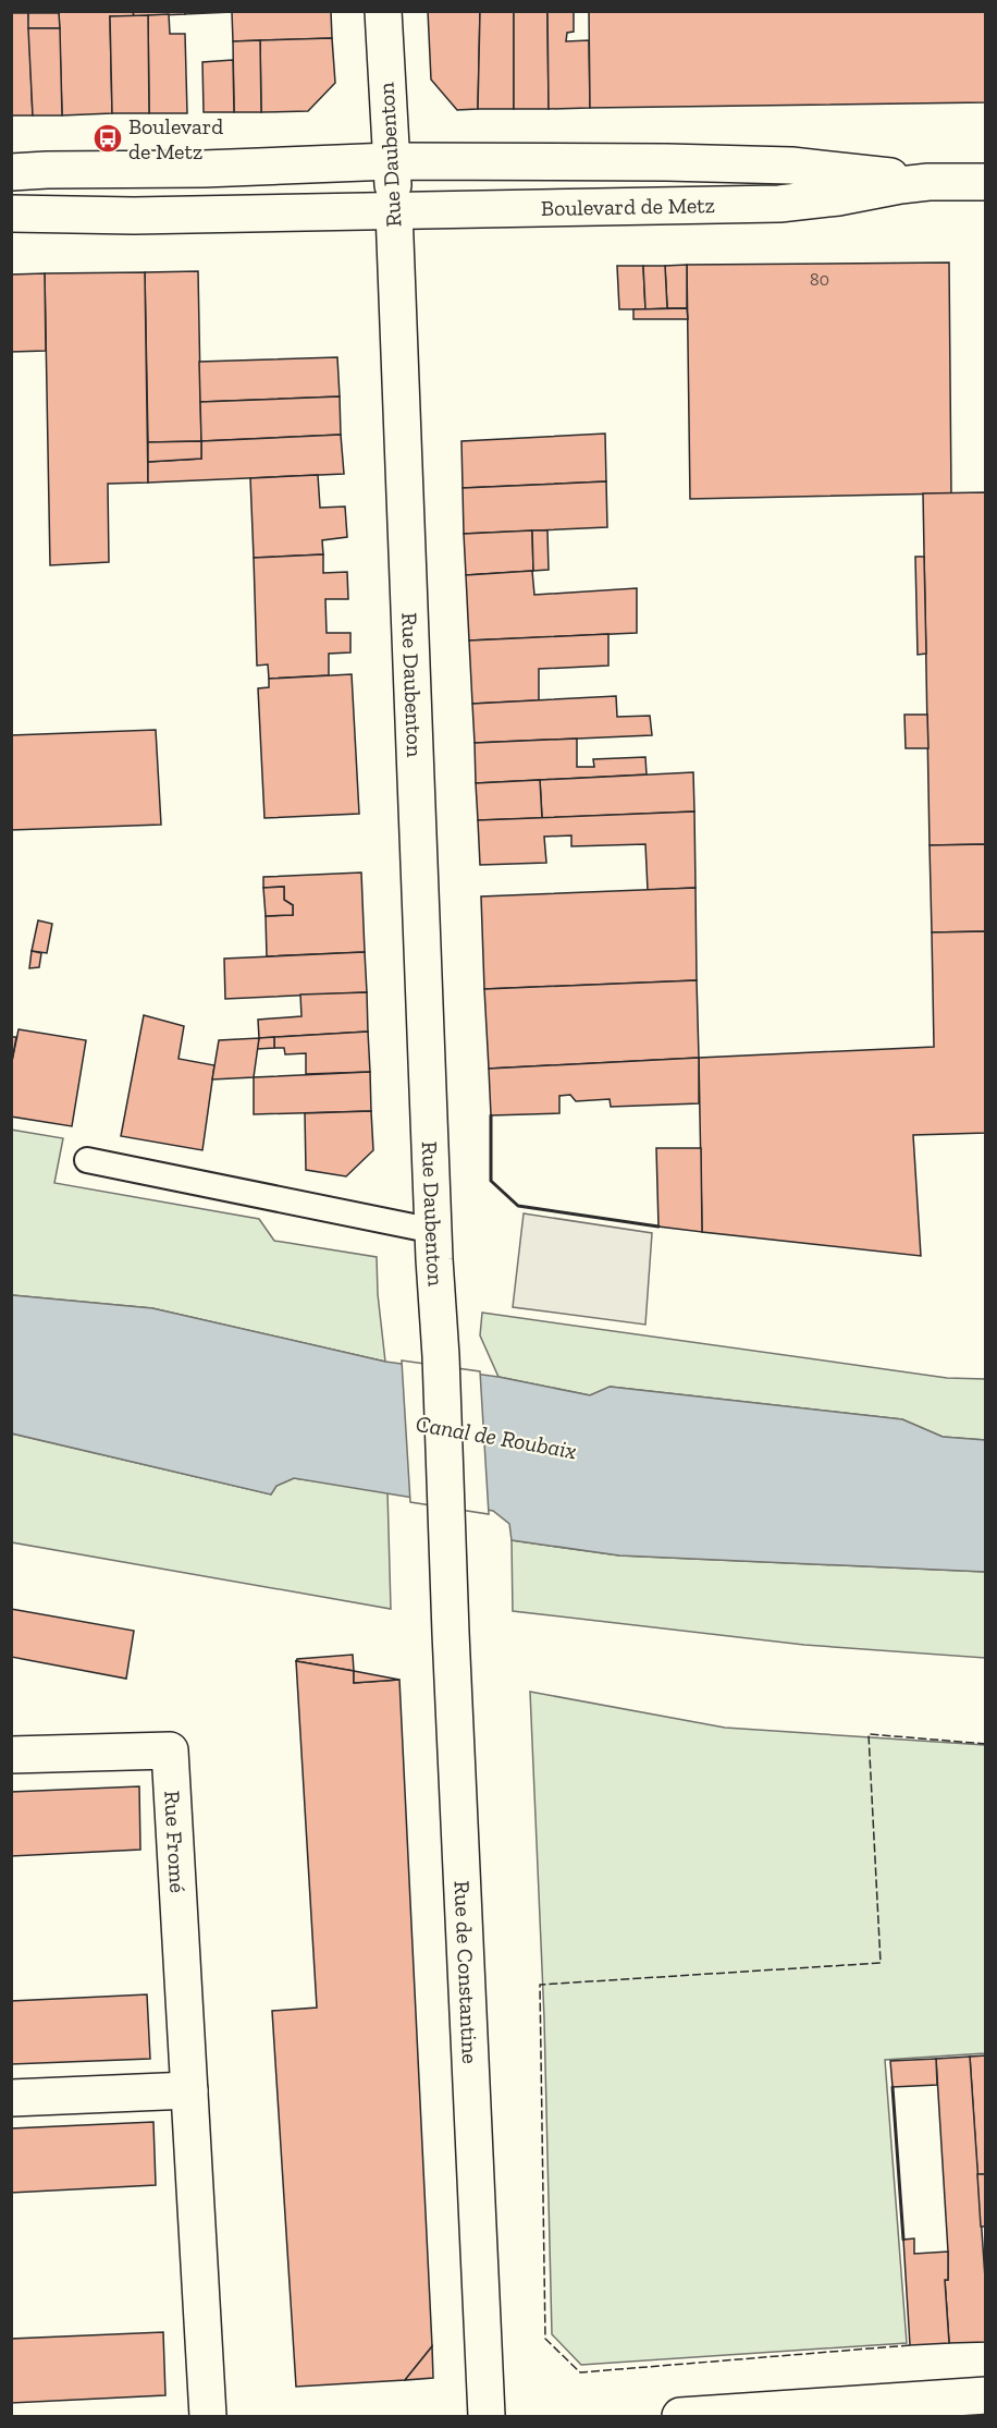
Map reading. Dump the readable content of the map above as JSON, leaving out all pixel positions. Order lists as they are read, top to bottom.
{
  "streets": {
    "street": [
      "Rue Daubenton",
      "Boulevard de Metz",
      "Rue Fromé",
      "Rue de Constantine"
    ]
  },
  "crossings": [
    ["Rue Daubenton", "Boulevard de Metz"],
    ["Rue Daubenton", "Rue de Constantine"]
  ],
  "water": ["Canal de Roubaix"],
  "places": {
    "bus stop": ["Boulevard de Metz"]
  },
  "house_numbers": ["80"]
}
